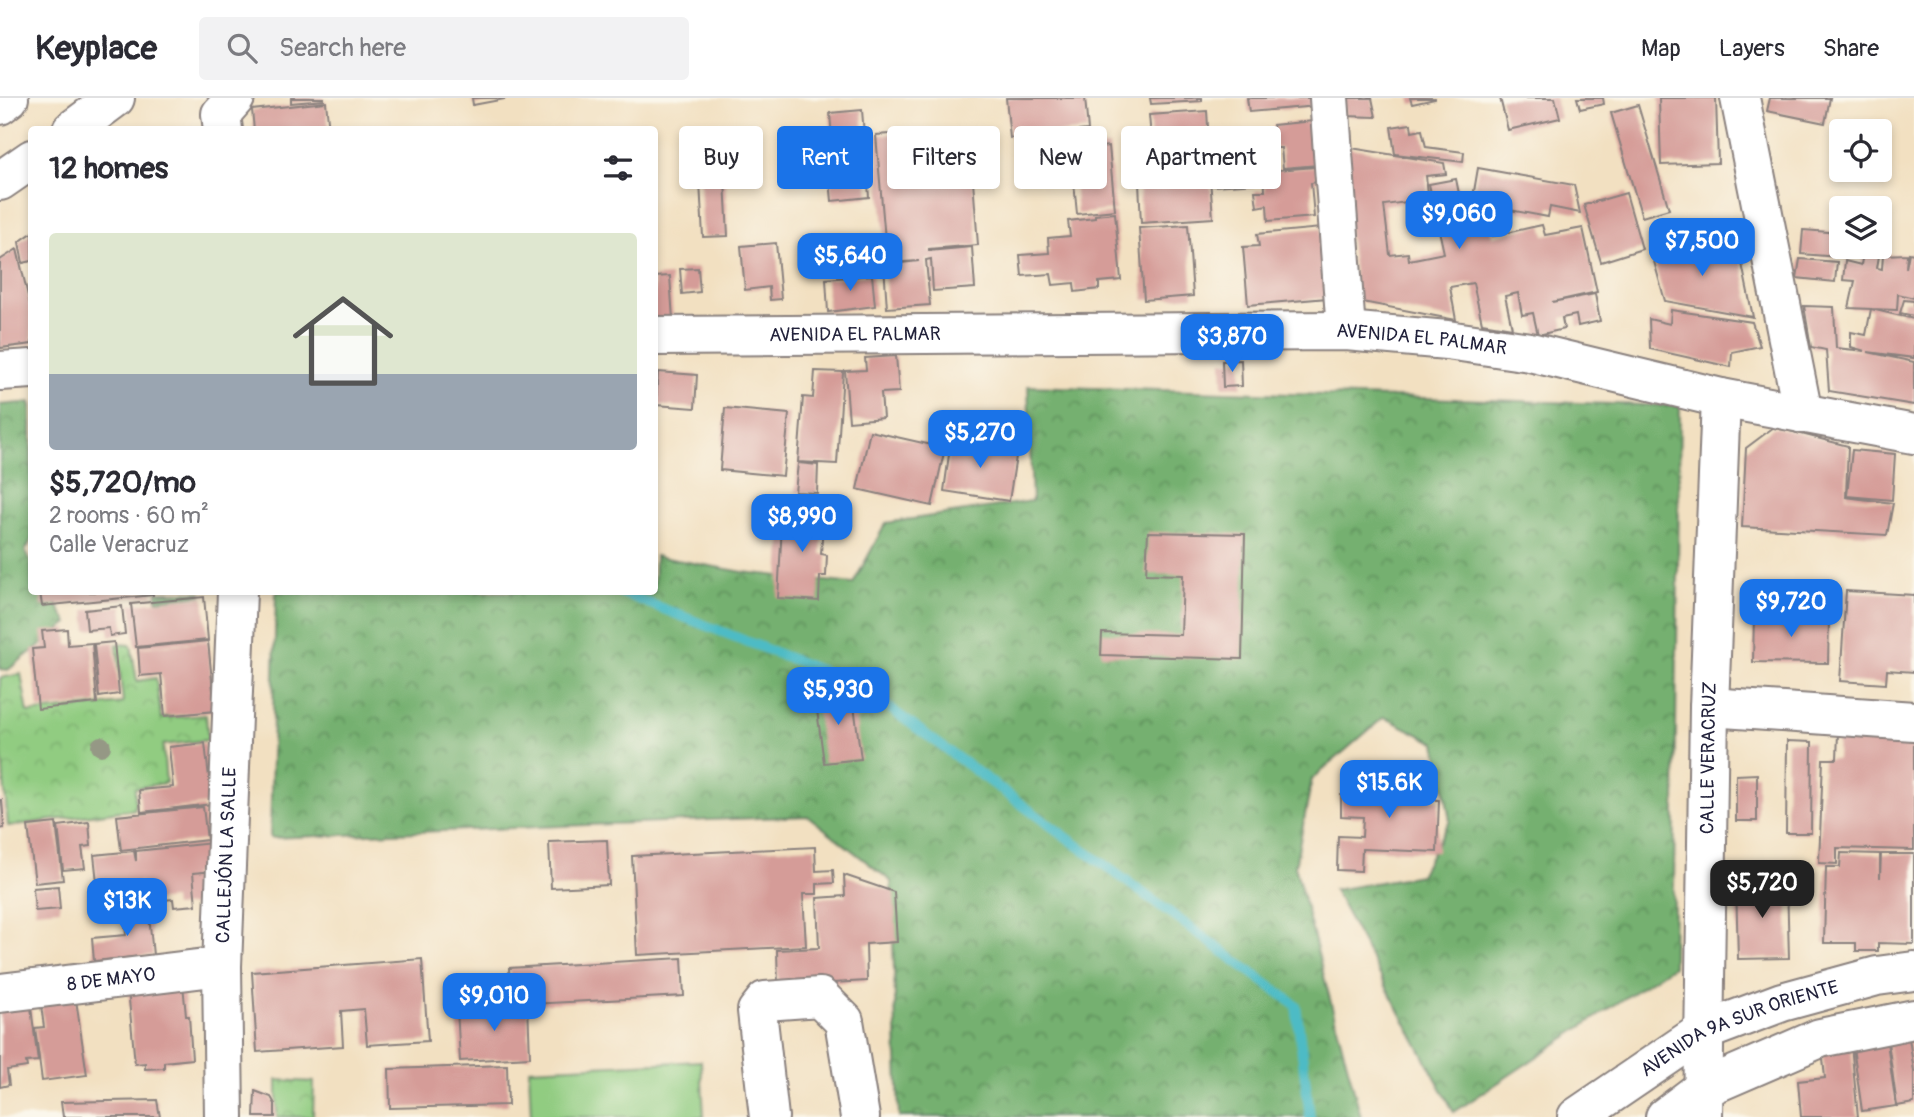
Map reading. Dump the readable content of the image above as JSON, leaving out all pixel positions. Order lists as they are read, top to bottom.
{
  "streets": {
    "street": [
      "AVENIDA EL PALMAR",
      "CALLE VERACRUZ",
      "CALLEJÓN LA SALLE",
      "8 DE MAYO",
      "AVENIDA 9A SUR ORIENTE"
    ]
  },
  "crossings": [
    ["AVENIDA EL PALMAR", "CALLE VERACRUZ"],
    ["CALLE VERACRUZ", "AVENIDA 9A SUR ORIENTE"],
    ["CALLEJÓN LA SALLE", "8 DE MAYO"]
  ],
  "page": {
    "header": "Keyplace",
    "search": "Search here",
    "nav": ["Map", "Layers", "Share"],
    "chip": [
      "Buy",
      "Rent",
      "Filters",
      "New",
      "Apartment"
    ],
    "heading": "12 homes",
    "price": [
      "$9,060",
      "$7,500",
      "$5,640",
      "$3,870",
      "$5,270",
      "$8,990",
      "$9,720",
      "$5,930",
      "$15.6K",
      "$5,720",
      "$13K",
      "$9,010"
    ],
    "list": [
      {
        "name": "$5,720/mo",
        "note": "2 rooms · 60 m² · Calle Veracruz"
      }
    ]
  }
}
